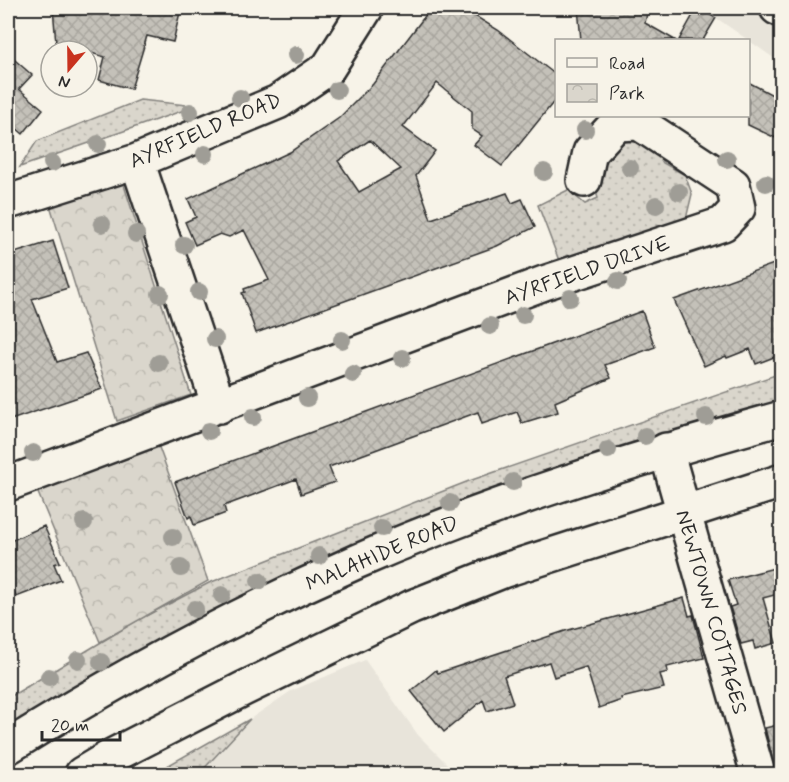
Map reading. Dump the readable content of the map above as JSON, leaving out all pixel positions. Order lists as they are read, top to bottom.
{
  "streets": {
    "street": [
      "AYRFIELD ROAD",
      "AYRFIELD DRIVE",
      "MALAHIDE ROAD",
      "NEWTOWN COTTAGES"
    ]
  },
  "crossings": [
    ["MALAHIDE ROAD", "NEWTOWN COTTAGES"]
  ],
  "legend": ["Road", "Park"],
  "scale_bar": "20 m",
  "north": "bottom"
}
